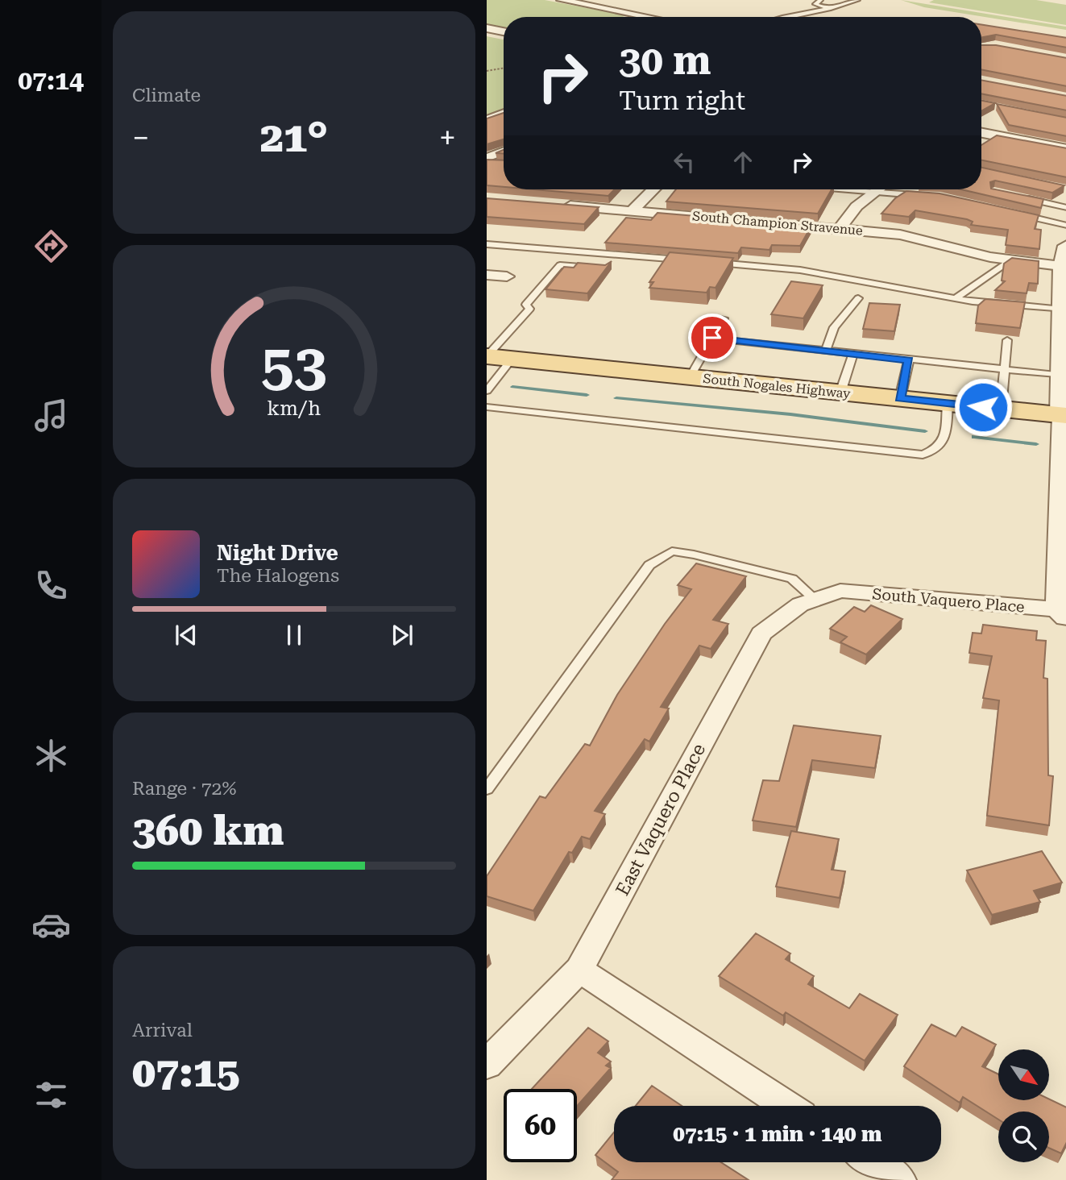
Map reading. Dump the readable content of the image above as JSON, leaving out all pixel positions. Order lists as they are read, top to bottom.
{
  "streets": {
    "main road": ["South Nogales Highway"],
    "street": ["South Champion Stravenue", "South Vaquero Place", "East Vaquero Place"]
  },
  "crossings": [
    ["South Vaquero Place", "East Vaquero Place"]
  ],
  "north": "bottom right",
  "page": {
    "tabs": "07:14",
    "tile": [
      "Climate",
      ["Range · 72%", "360 km"],
      ["Arrival", "07:15"]
    ],
    "turn": ["30 m", "Turn right"],
    "heat": ["−", "21°", "+"],
    "song": ["Night Drive", "The Halogens"],
    "limit": "60",
    "trip": "07:15 · 1 min · 140 m",
    "gauge": ["53", "km/h"]
  }
}
